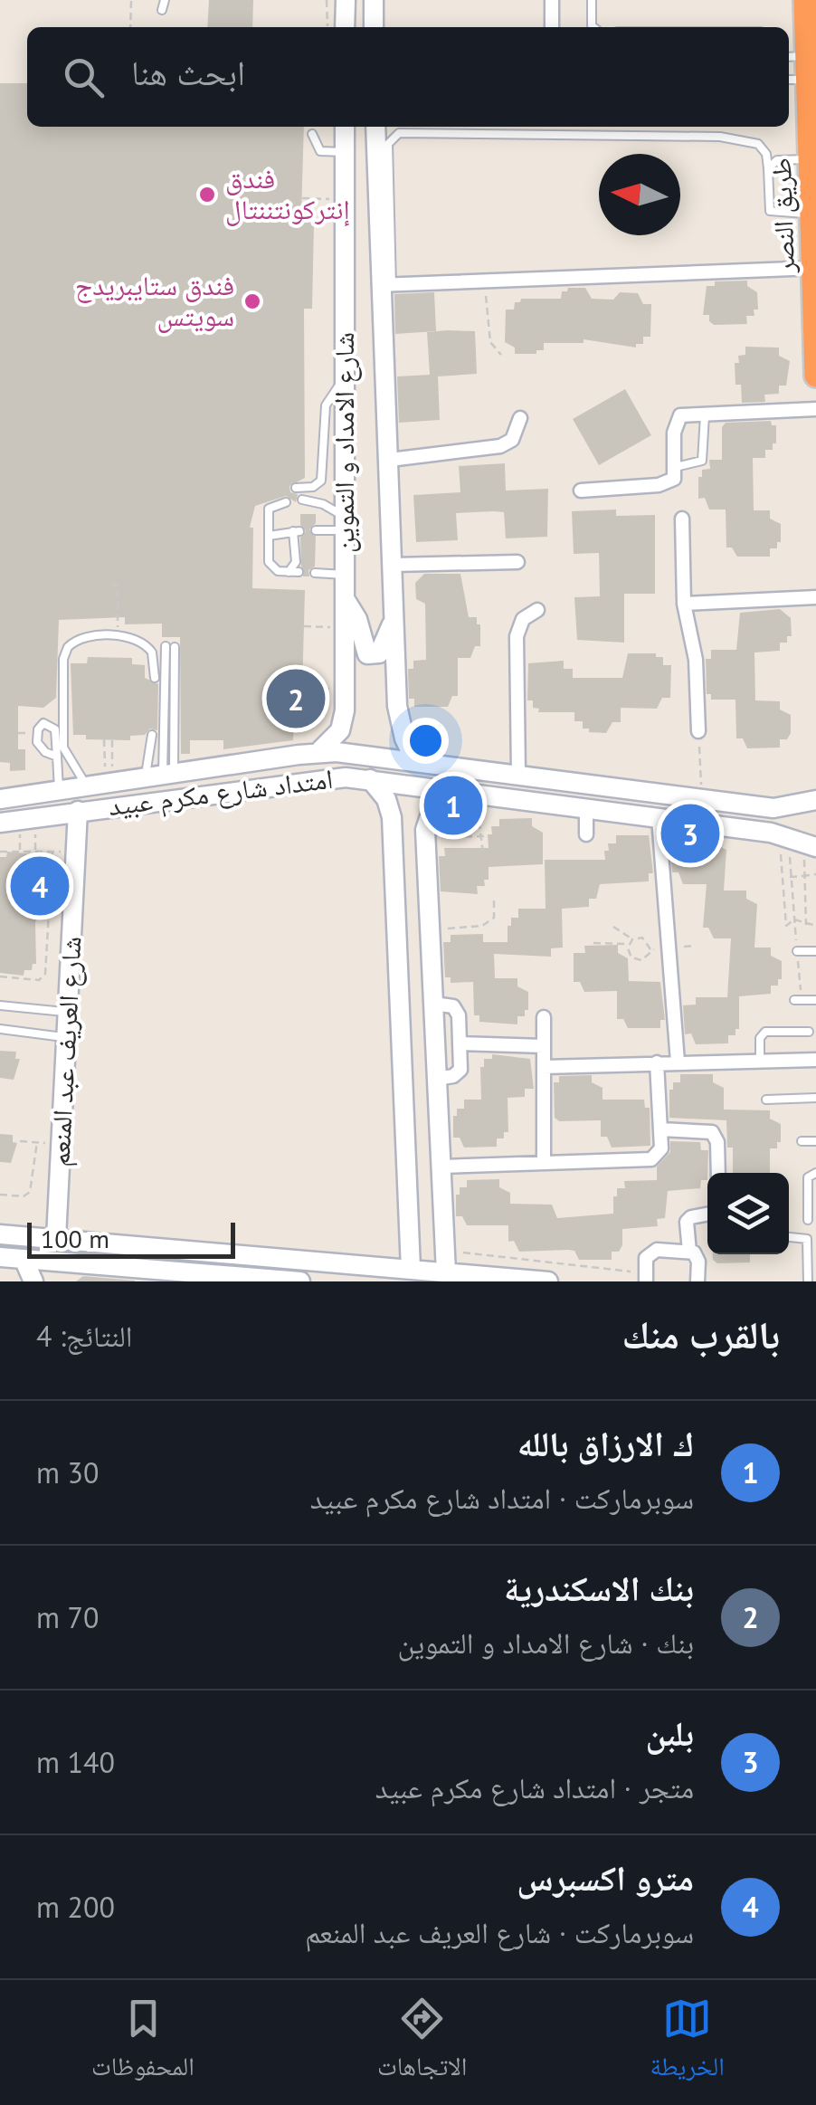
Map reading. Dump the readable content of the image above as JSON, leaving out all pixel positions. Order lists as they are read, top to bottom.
{
  "streets": {
    "highway": ["طريق النصر"],
    "street": ["شارع الامداد و التموين", "امتداد شارع مكرم عبيد", "شارع العريف عبد المنعم"]
  },
  "crossings": [
    ["شارع الامداد و التموين", "امتداد شارع مكرم عبيد"],
    ["امتداد شارع مكرم عبيد", "شارع العريف عبد المنعم"]
  ],
  "places": ["فندق إنتركونتننتال", "فندق ستايبريدج سويتس"],
  "scale_bar": "100 m",
  "north": "left",
  "page": {
    "search": "ابحث هنا",
    "pins": [
      "2",
      "1",
      "3",
      "4"
    ],
    "scale": "100 m",
    "heading": ["بالقرب منك", "النتائج: 4"],
    "list": [
      {
        "mark": "1",
        "name": "ك الارزاق بالله",
        "note": "سوبرماركت · امتداد شارع مكرم عبيد",
        "value": "30 m"
      },
      {
        "mark": "2",
        "name": "بنك الاسكندرية",
        "note": "بنك · شارع الامداد و التموين",
        "value": "70 m"
      },
      {
        "mark": "3",
        "name": "بلبن",
        "note": "متجر · امتداد شارع مكرم عبيد",
        "value": "140 m"
      },
      {
        "mark": "4",
        "name": "مترو اكسبرس",
        "note": "سوبرماركت · شارع العريف عبد المنعم",
        "value": "200 m"
      }
    ],
    "nav": ["الخريطة", "الاتجاهات", "المحفوظات"]
  }
}
